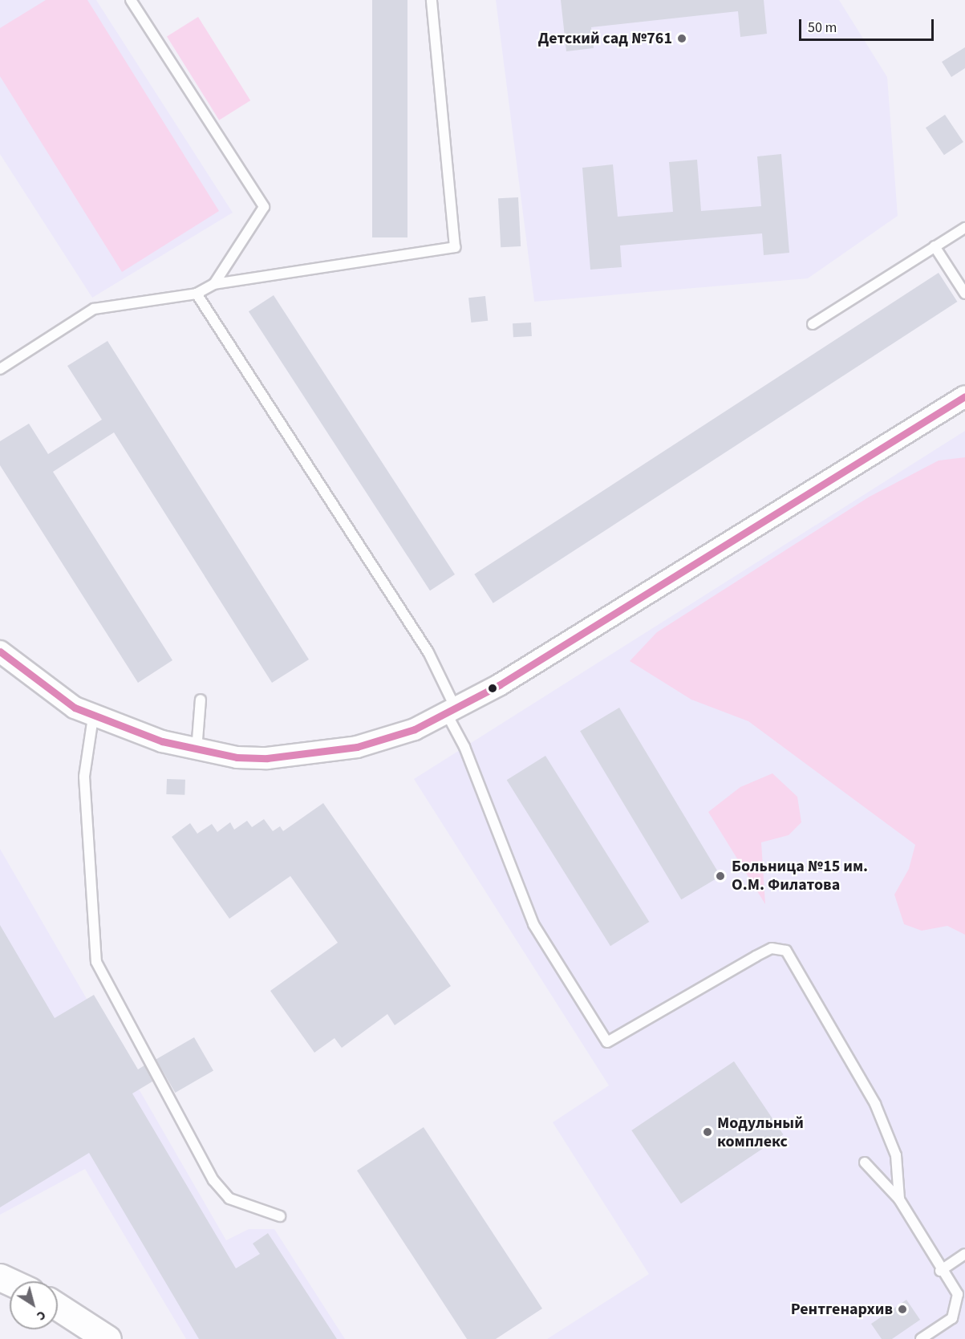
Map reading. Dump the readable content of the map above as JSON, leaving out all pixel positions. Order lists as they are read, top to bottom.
{
  "places": [
    "Детский сад №761",
    "Больница №15 им. О.М. Филатова",
    "Модульный комплекс",
    "Рентгенархив"
  ],
  "scale_bar": "50 m",
  "north": "bottom right"
}
